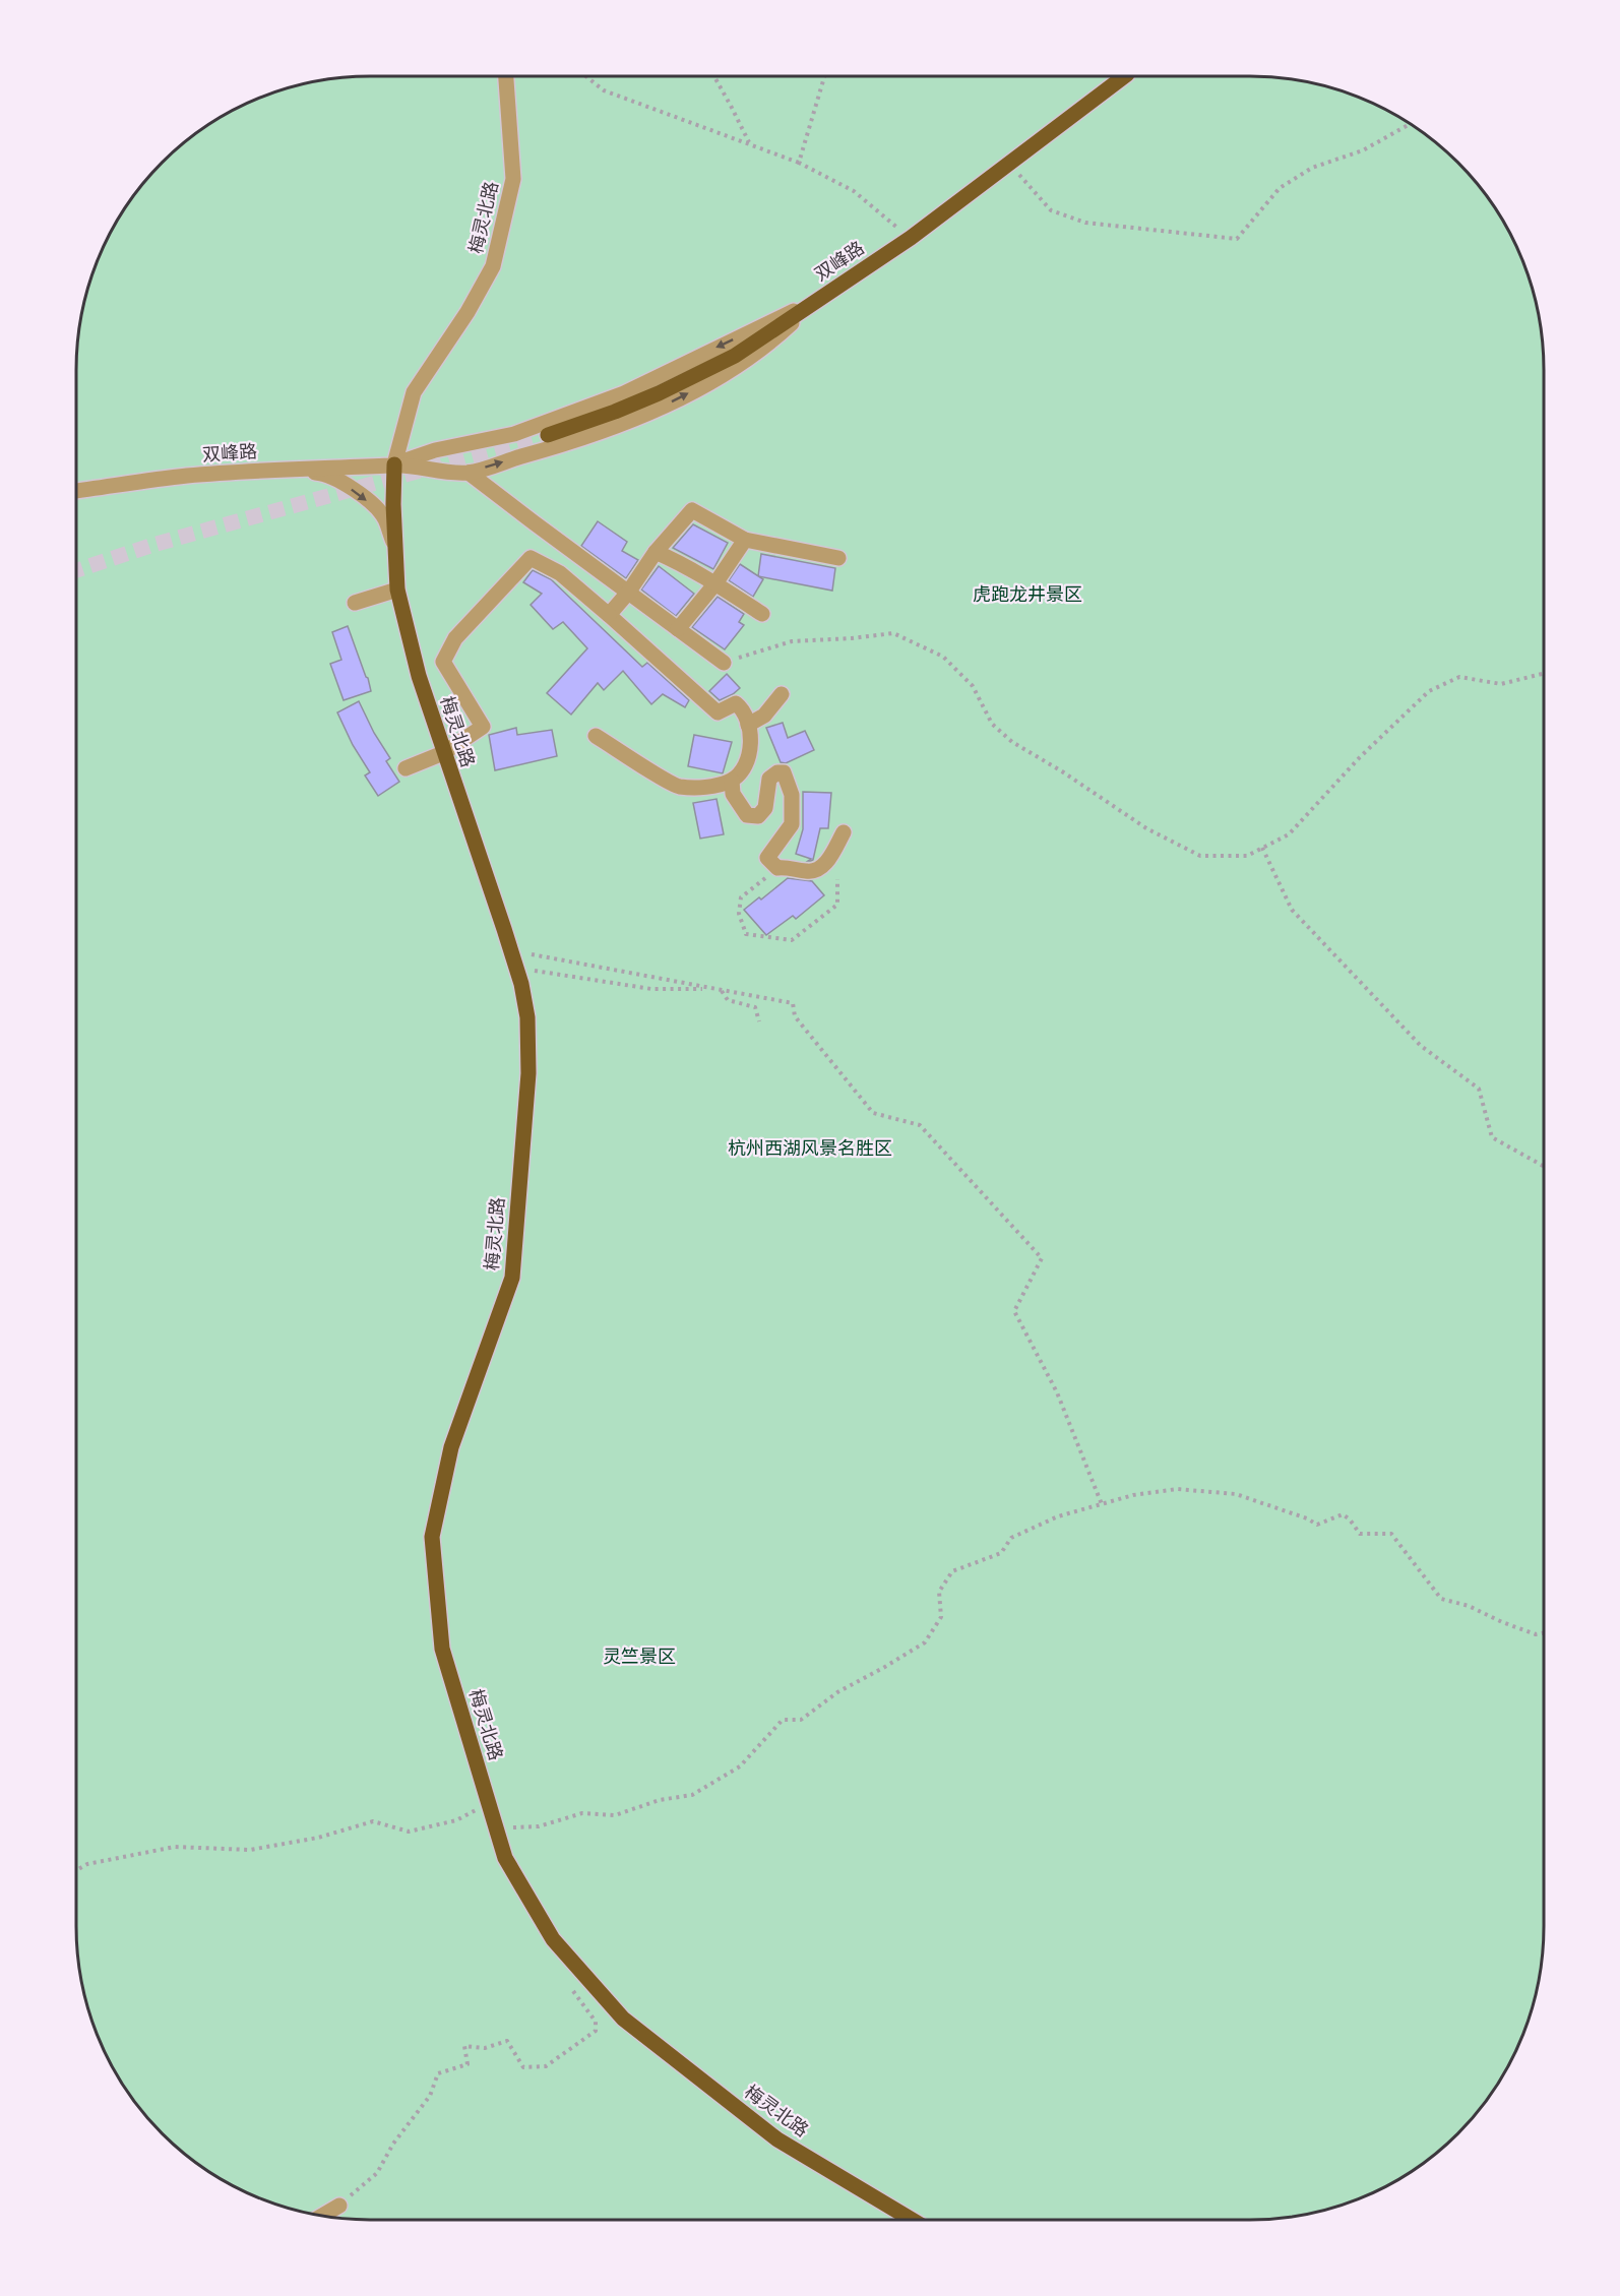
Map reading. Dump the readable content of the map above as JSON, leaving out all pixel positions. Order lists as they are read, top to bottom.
{
  "streets": {
    "main road": ["梅灵北路", "双峰路"]
  },
  "crossings": [
    ["梅灵北路", "双峰路"]
  ],
  "parks": ["虎跑龙井景区", "杭州西湖风景名胜区", "灵竺景区"]
}
